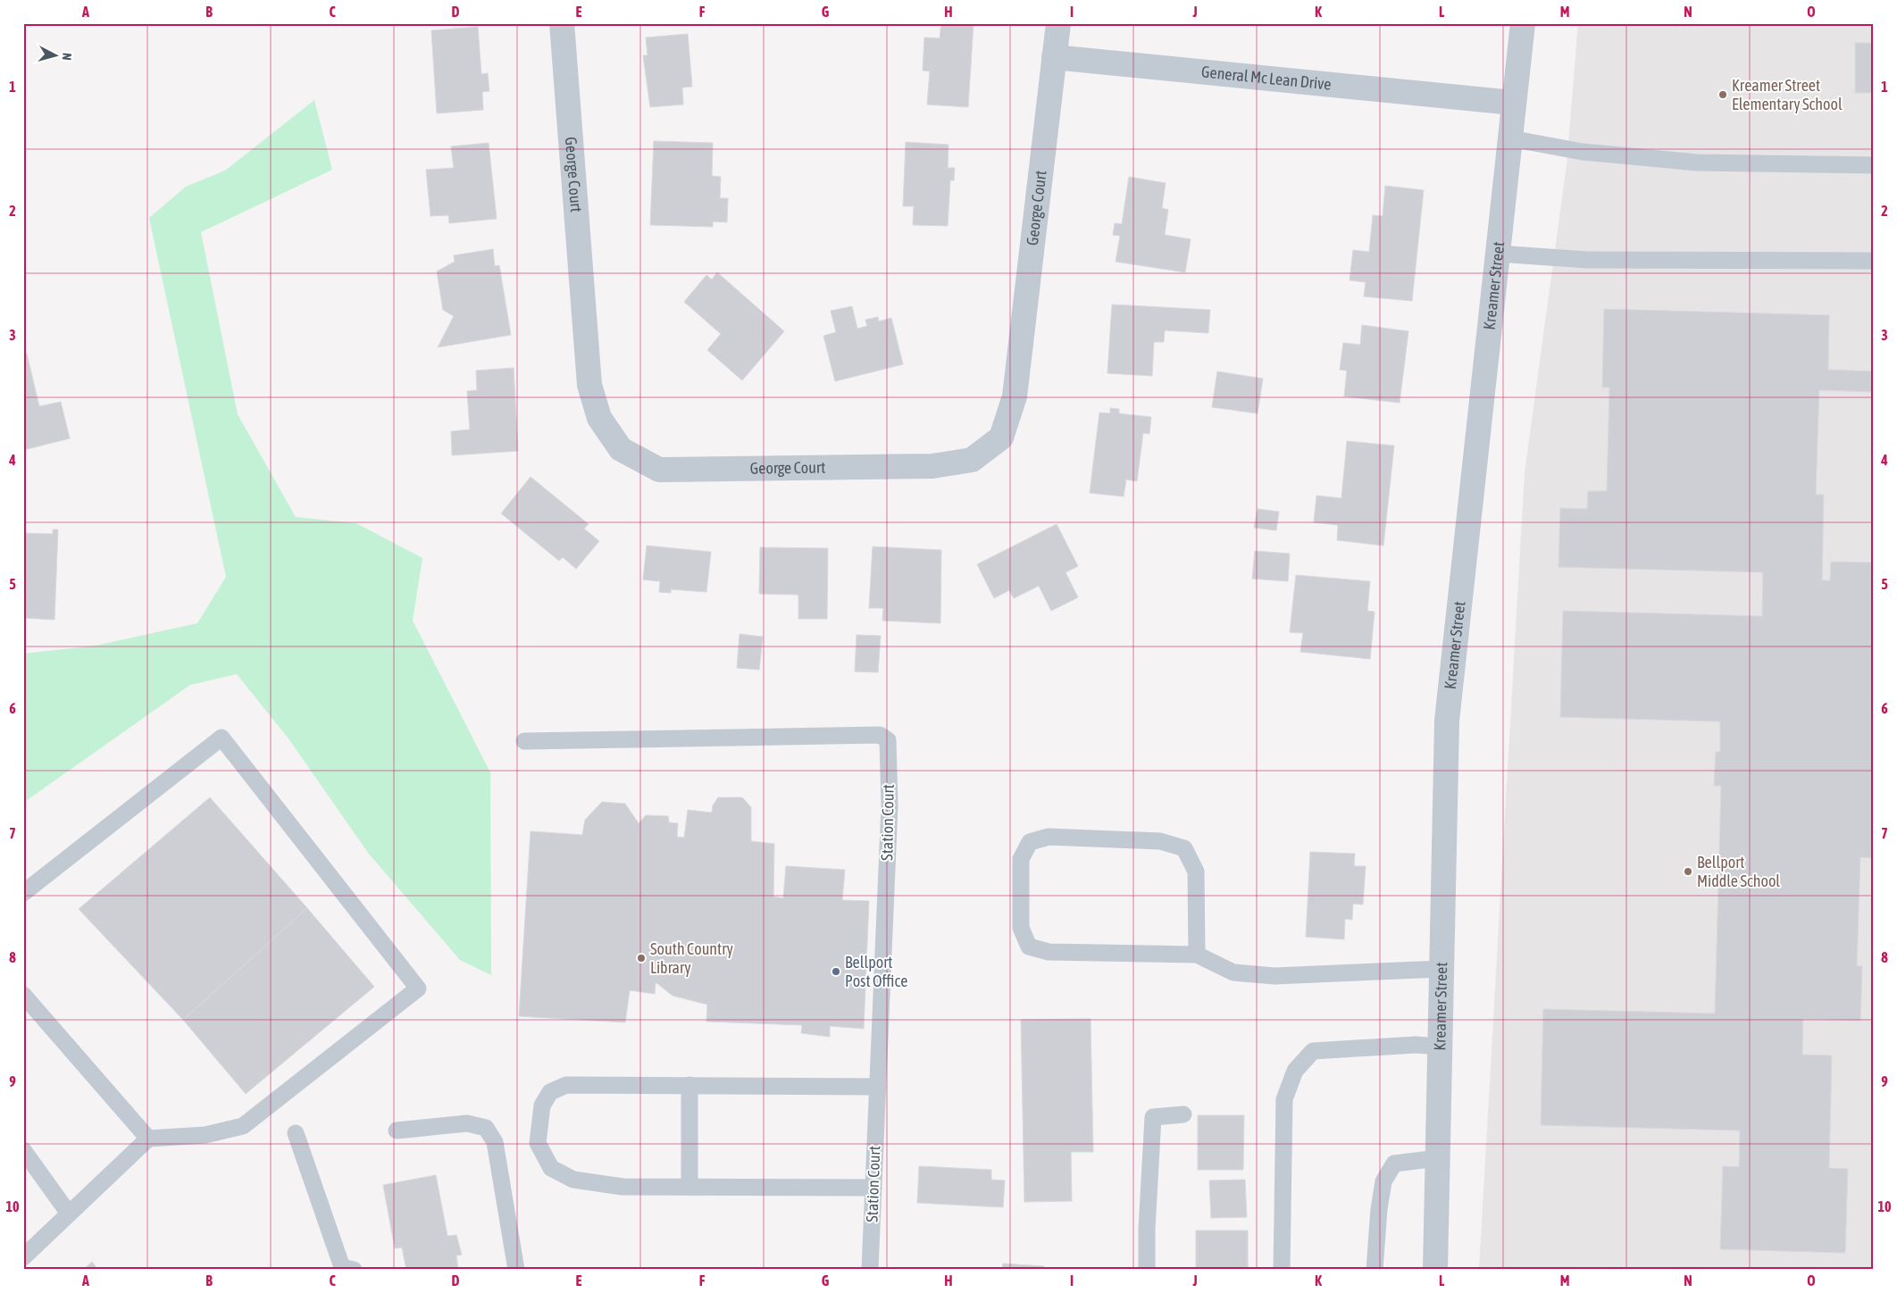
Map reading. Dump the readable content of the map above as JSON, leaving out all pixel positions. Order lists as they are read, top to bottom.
{
  "streets": {
    "street": ["General Mc Lean Drive", "George Court", "Kreamer Street"],
    "lane": ["Station Court"]
  },
  "crossings": [
    ["General Mc Lean Drive", "George Court"],
    ["General Mc Lean Drive", "Kreamer Street"]
  ],
  "places": [
    "Kreamer Street Elementary School",
    "Bellport Middle School",
    "South Country Library",
    "Bellport Post Office"
  ],
  "north": "right",
  "grid": {
    "columns": [
      "A",
      "B",
      "C",
      "D",
      "E",
      "F",
      "G",
      "H",
      "I",
      "J",
      "K",
      "L",
      "M",
      "N",
      "O"
    ],
    "rows": [
      "1",
      "2",
      "3",
      "4",
      "5",
      "6",
      "7",
      "8",
      "9",
      "10"
    ]
  }
}
